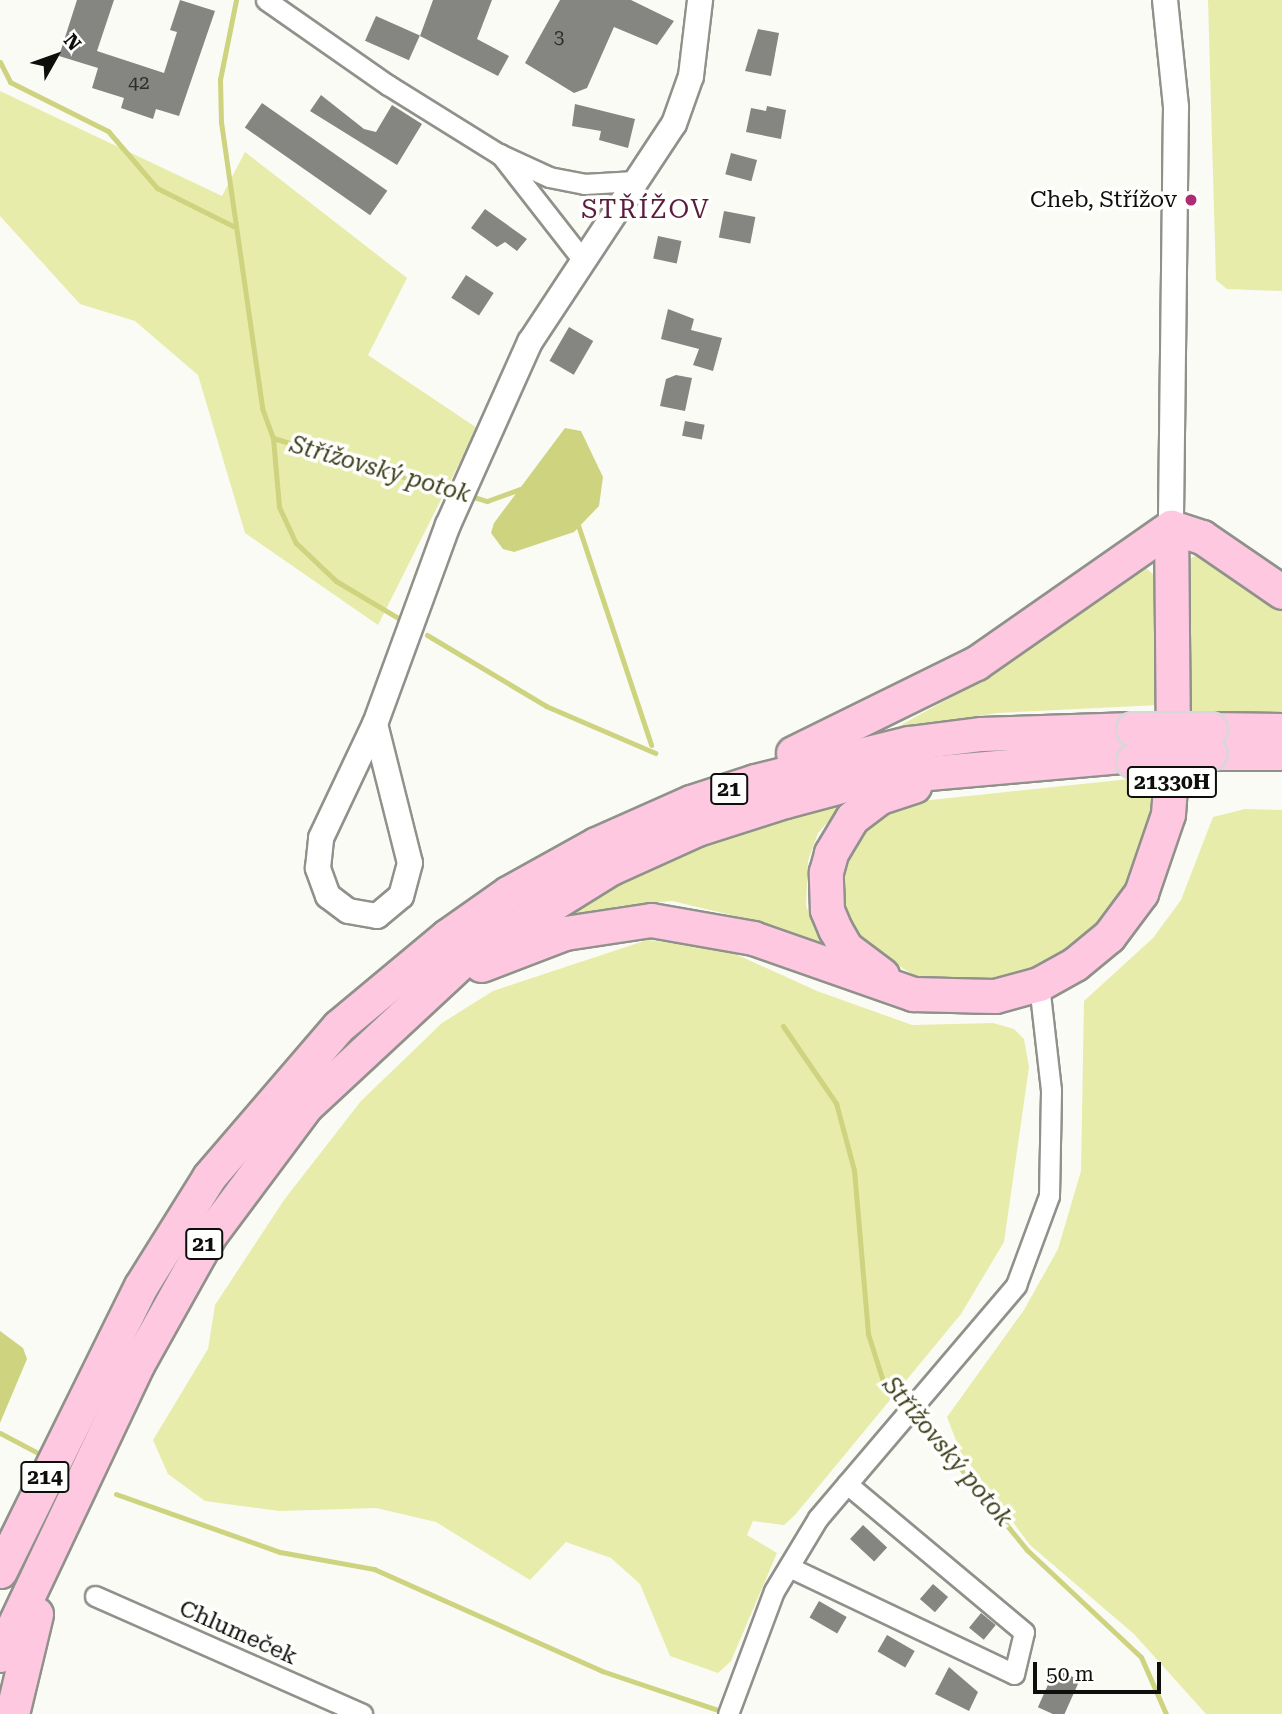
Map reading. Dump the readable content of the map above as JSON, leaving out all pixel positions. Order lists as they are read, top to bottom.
{
  "streets": {
    "highway": ["21330H", "21", "214"],
    "street": ["Chlumeček"]
  },
  "crossings": [
    ["21", "214"]
  ],
  "districts": ["STŘÍŽOV"],
  "water": ["Střížovský potok"],
  "places": ["Cheb, Střížov"],
  "house_numbers": ["3", "42"],
  "scale_bar": "50 m",
  "north": "top right"
}
